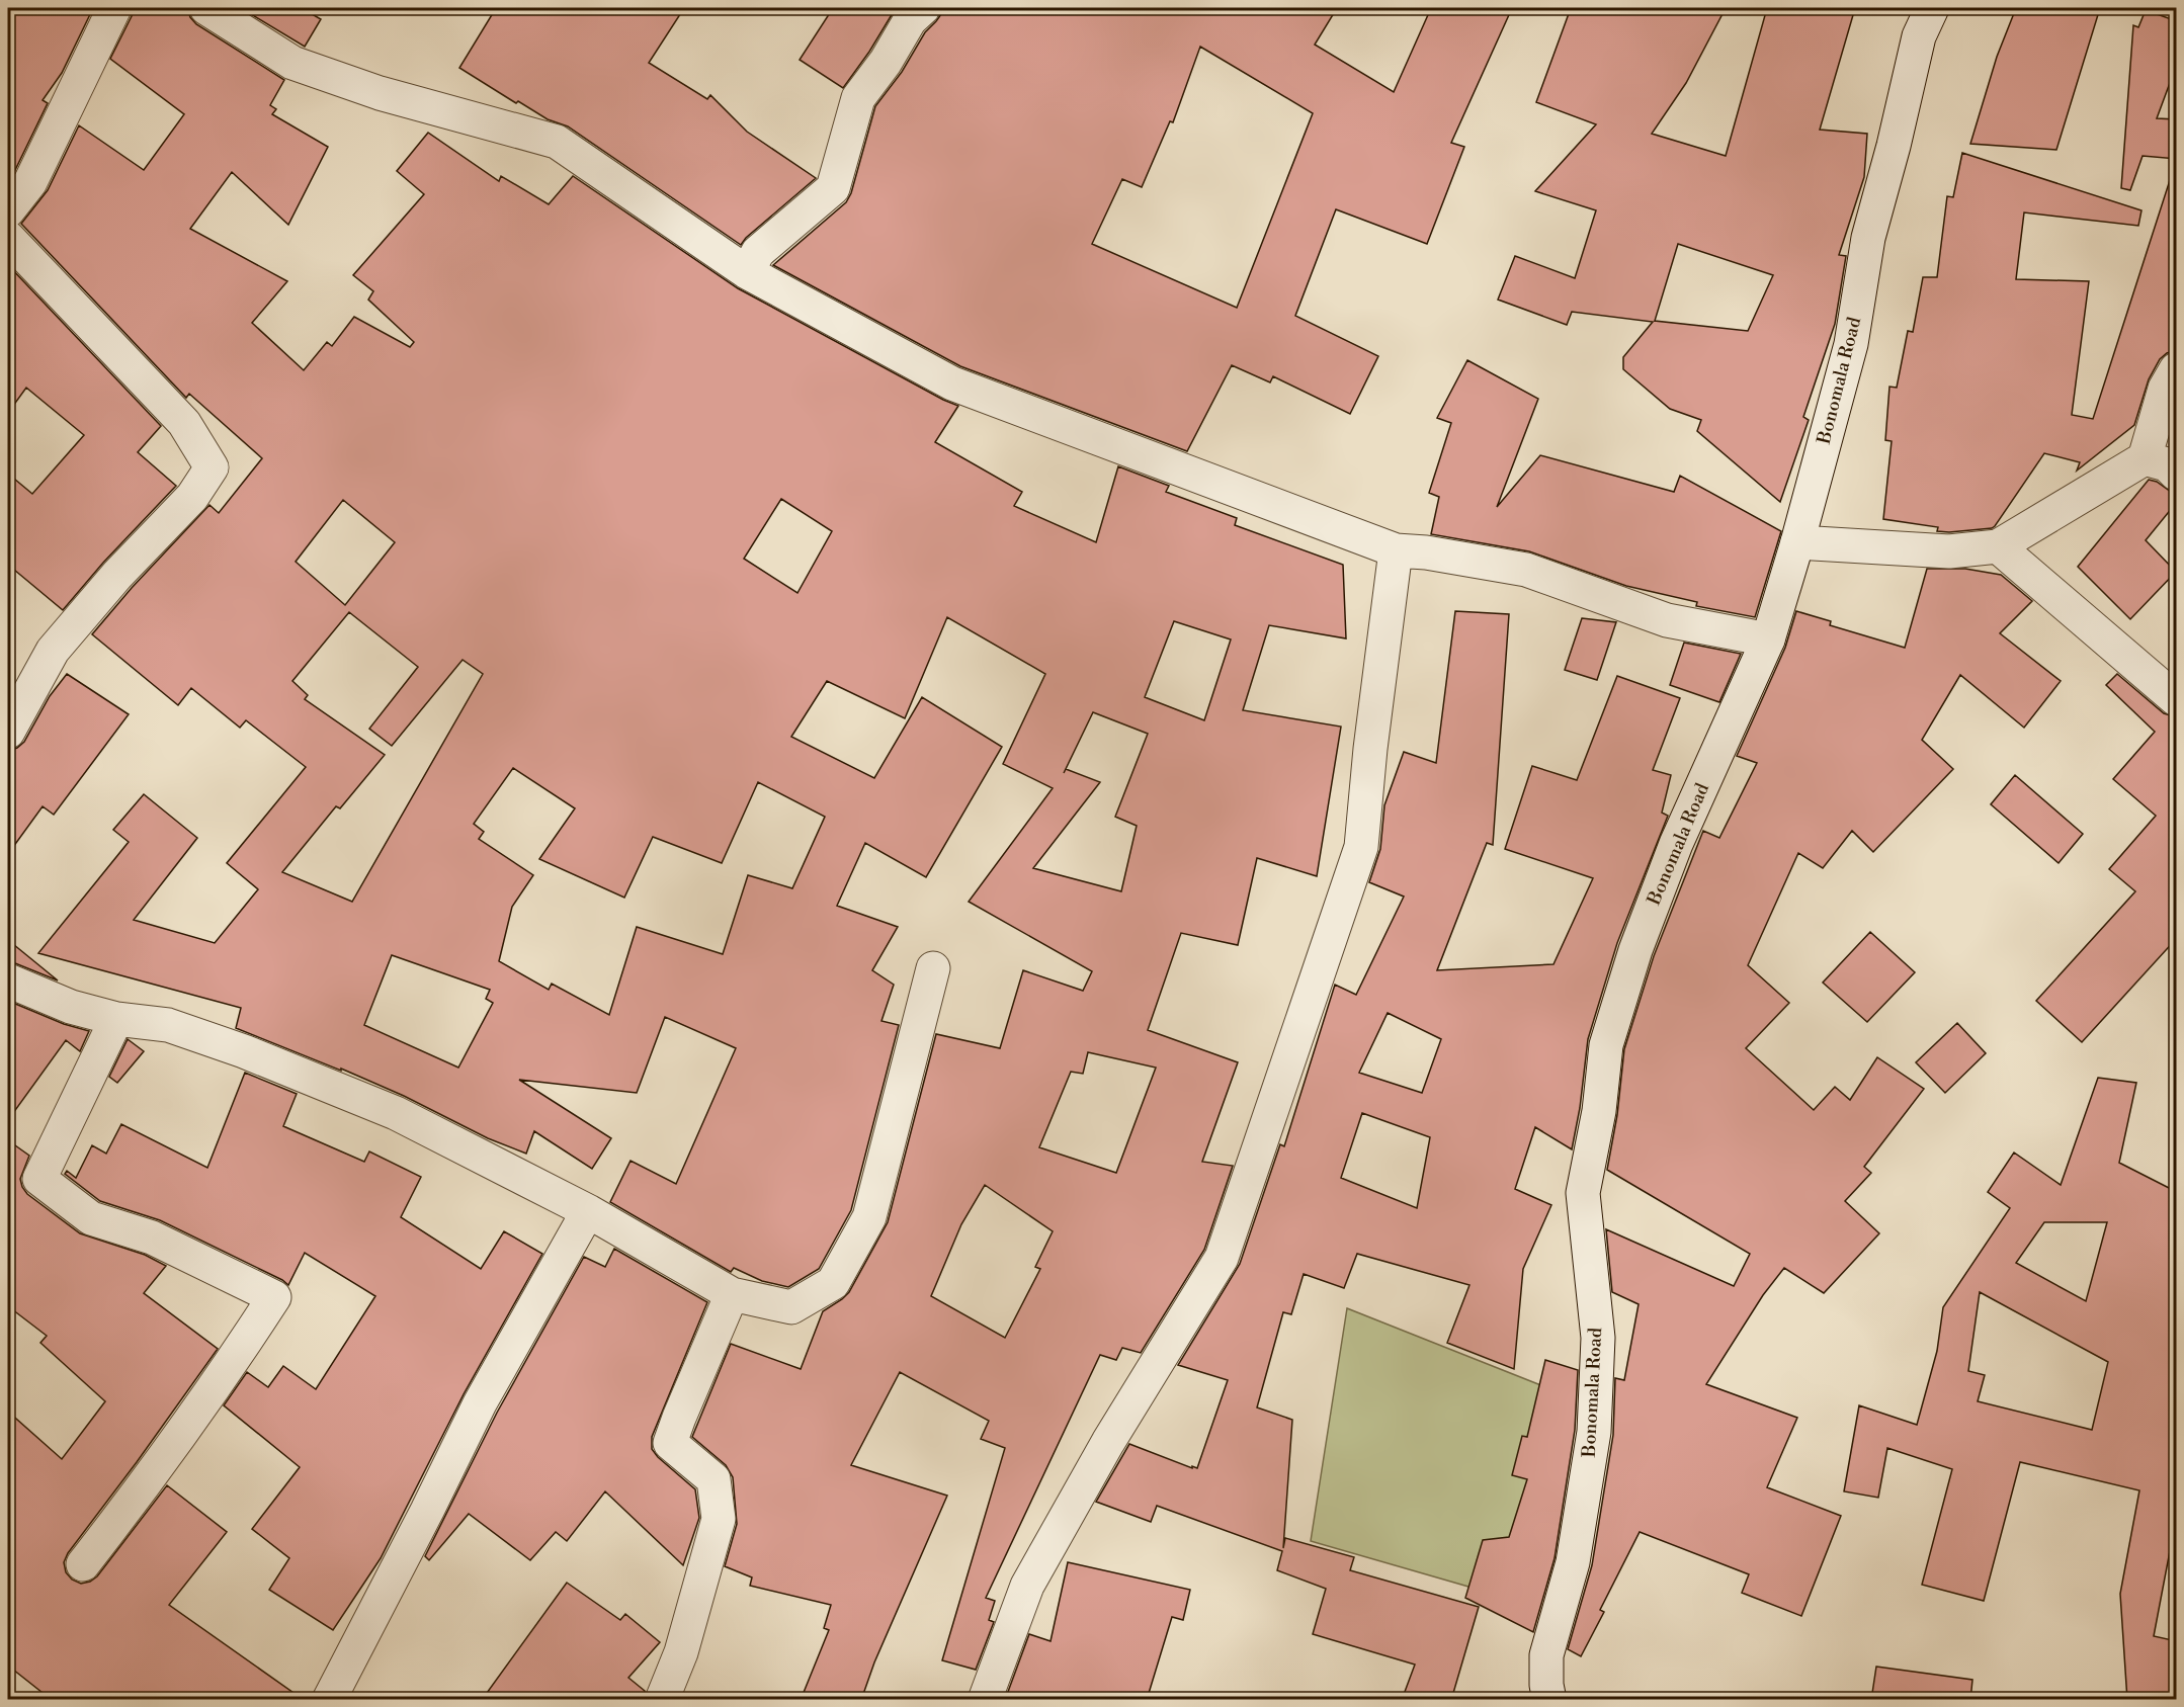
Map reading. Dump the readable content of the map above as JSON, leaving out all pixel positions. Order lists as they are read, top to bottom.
{
  "streets": {
    "street": ["Bonomala Road"]
  }
}
